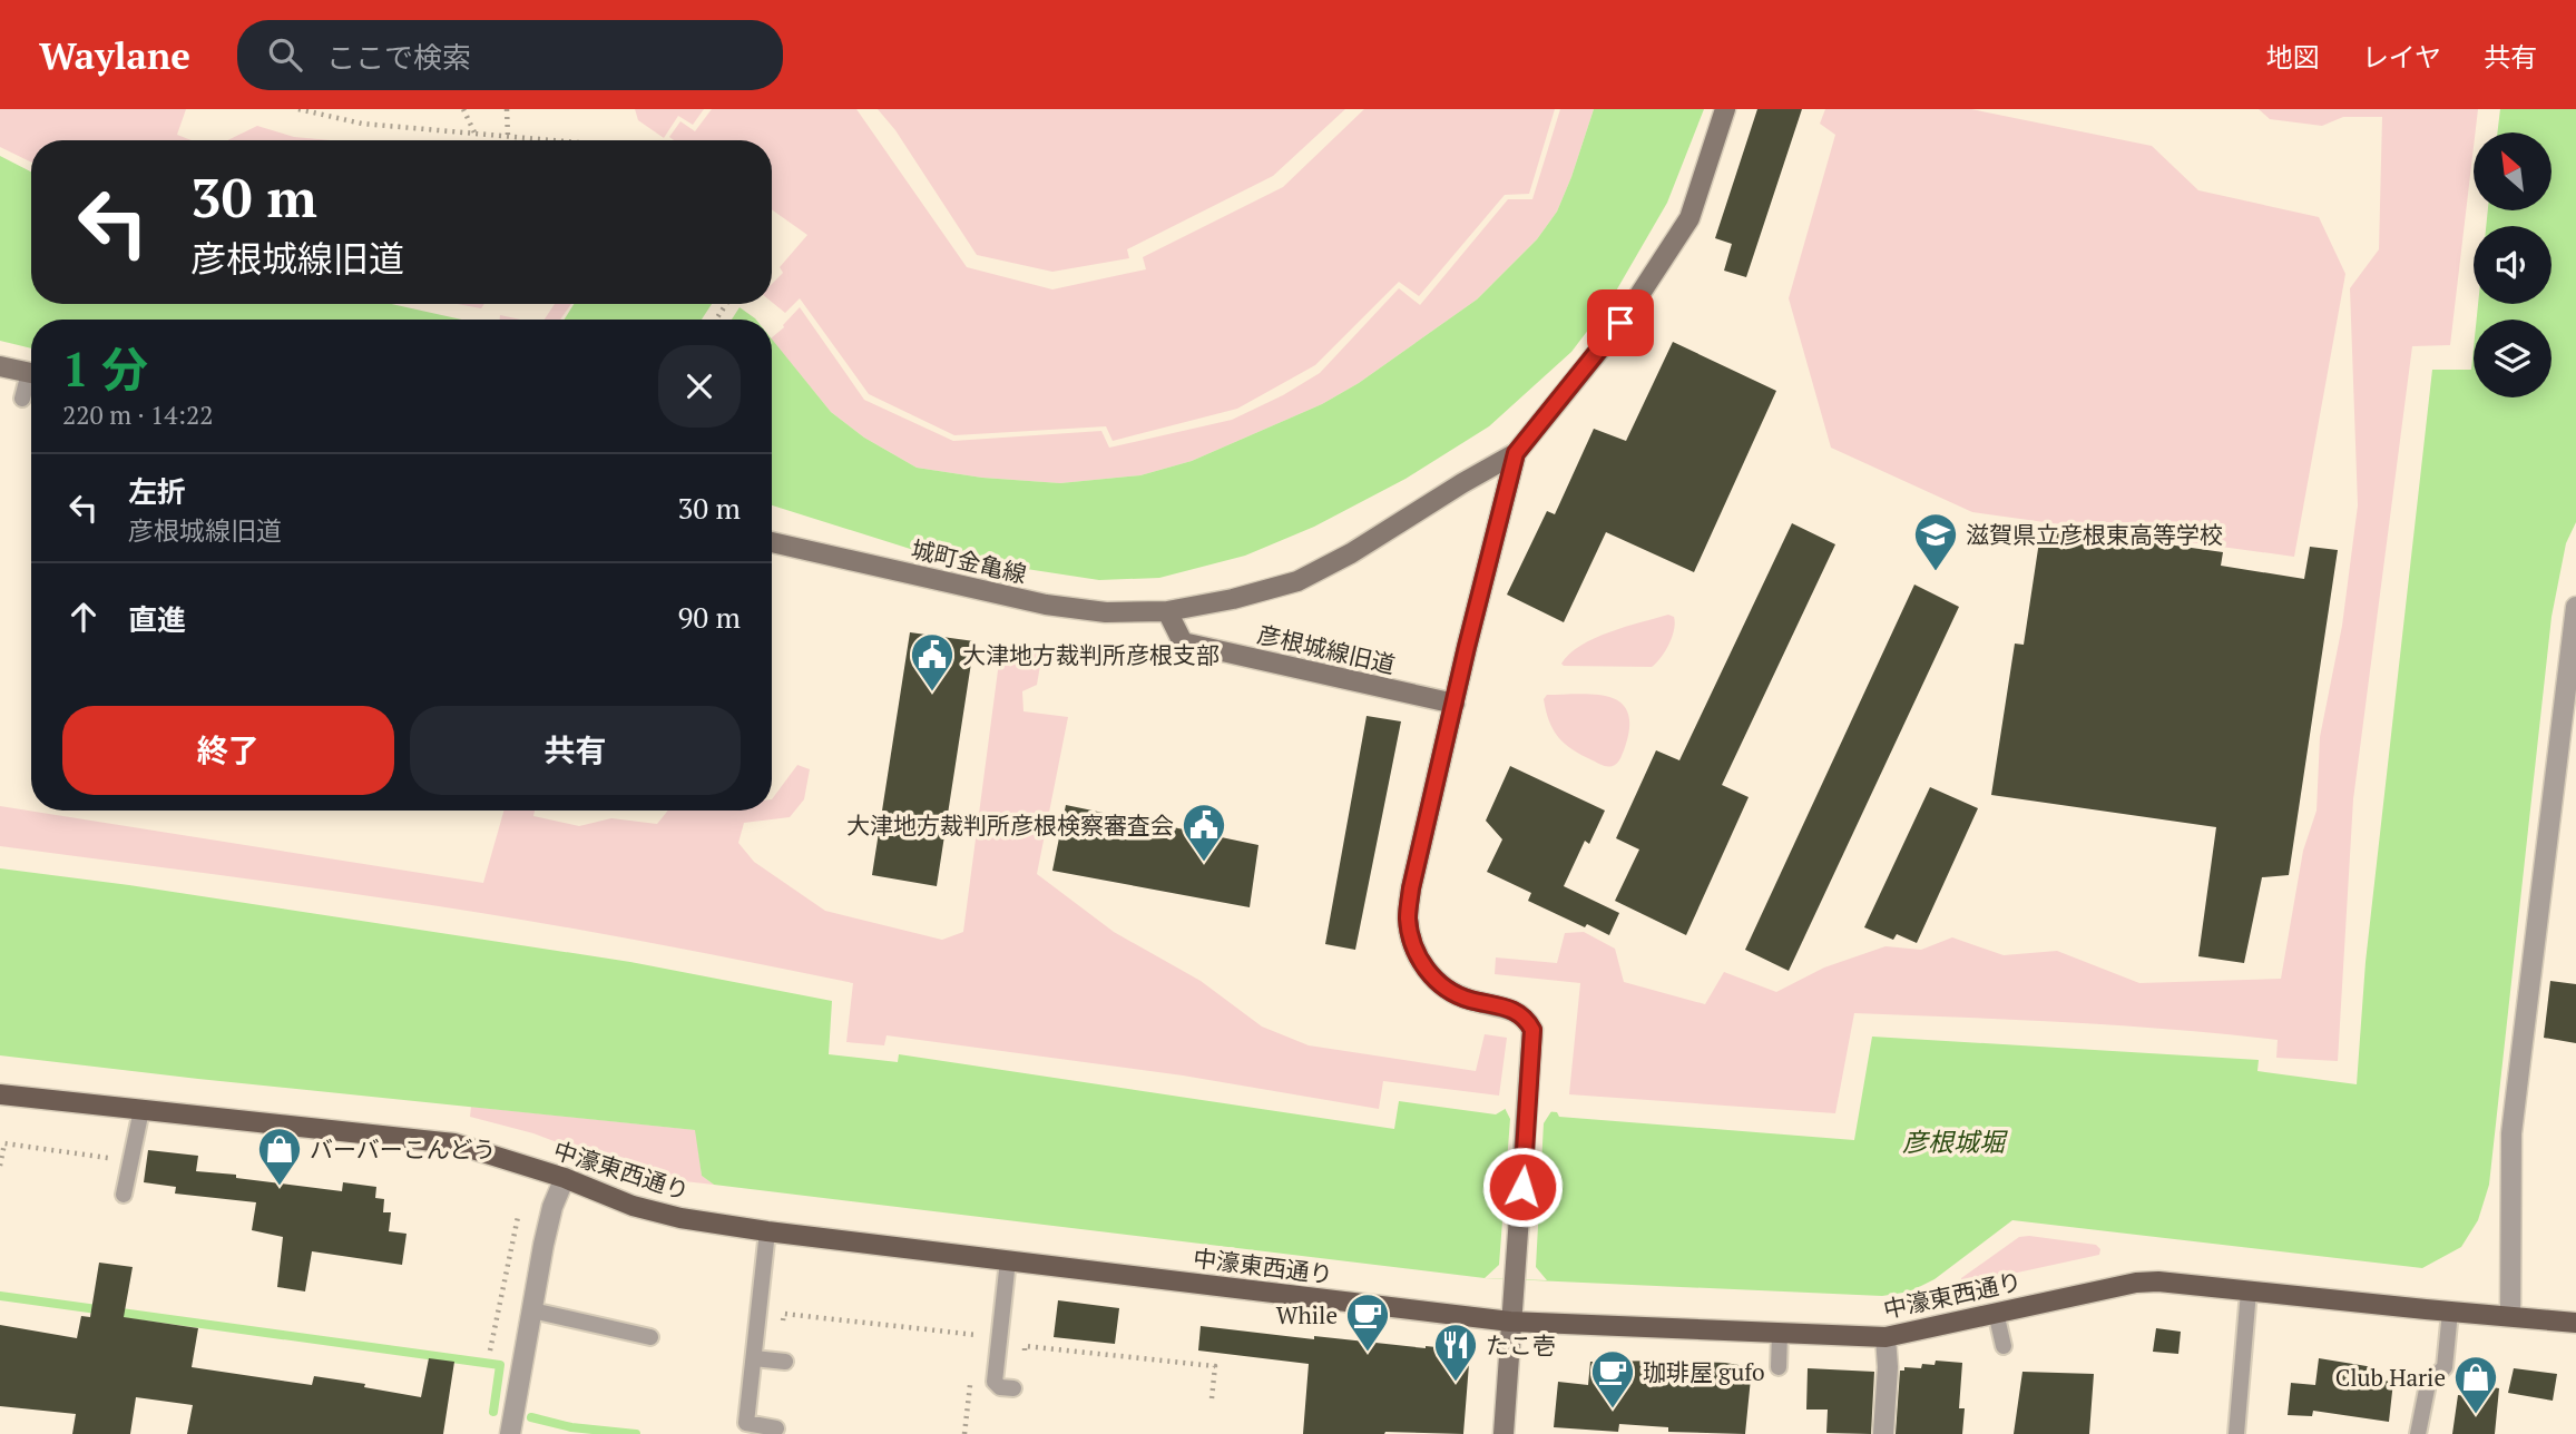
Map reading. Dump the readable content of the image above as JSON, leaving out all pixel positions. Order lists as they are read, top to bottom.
{
  "streets": {
    "main road": ["中濠東西通り"],
    "street": ["城町金亀線", "彦根城線旧道"]
  },
  "crossings": [
    ["城町金亀線", "彦根城線旧道"]
  ],
  "water": ["彦根城堀"],
  "places": {
    "school or university": ["滋賀県立彦根東高等学校"],
    "public building": ["大津地方裁判所彦根支部", "大津地方裁判所彦根検察審査会"],
    "shop": ["バーバーこんどう", "Club Harie"],
    "cafe": ["While", "珈琲屋 gufo"],
    "restaurant": ["たこ壱"]
  },
  "north": "top left",
  "page": {
    "header": "Waylane",
    "search": "ここで検索",
    "nav": ["地図", "レイヤ", "共有"],
    "turn": ["30 m", "彦根城線旧道"],
    "heading": ["1 分", "220 m · 14:22"],
    "list": [
      {
        "name": "左折",
        "note": "彦根城線旧道",
        "value": "30 m"
      },
      {
        "name": "直進",
        "value": "90 m"
      }
    ],
    "buttons": ["終了", "共有"]
  }
}
